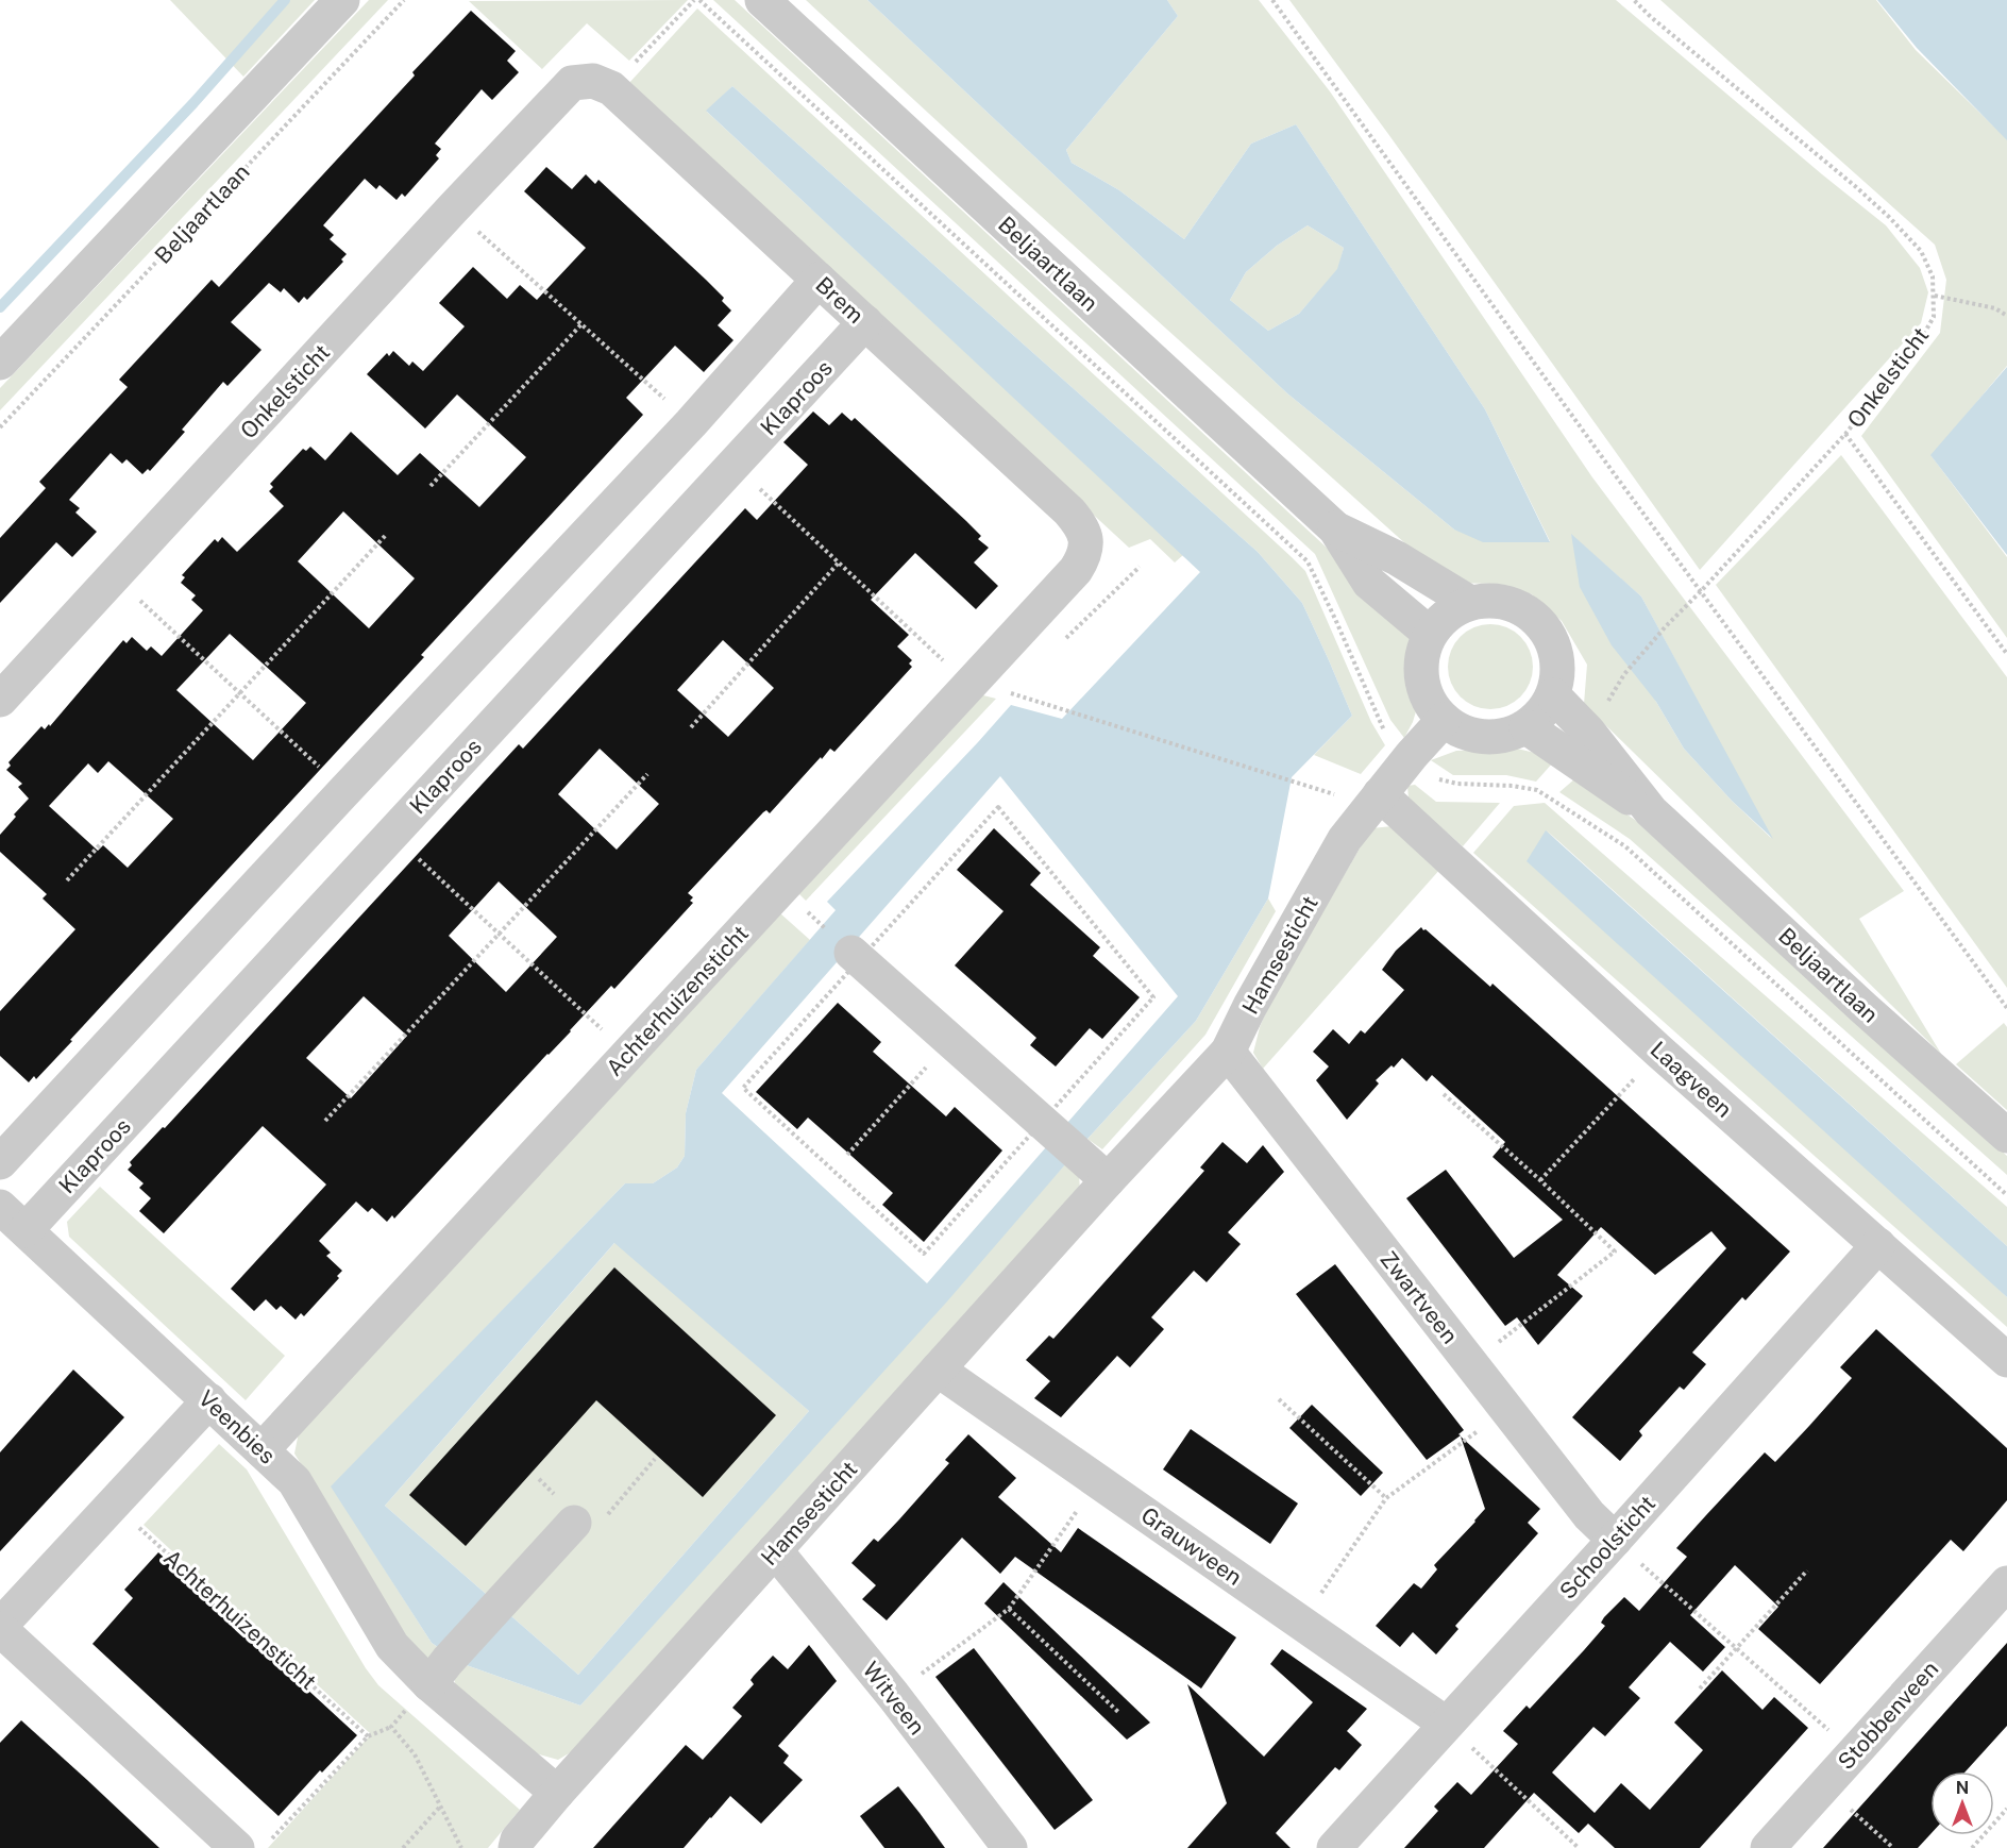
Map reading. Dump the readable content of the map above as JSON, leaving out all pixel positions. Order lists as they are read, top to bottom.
{
  "streets": {
    "street": [
      "Beljaartlaan",
      "Brem",
      "Onkelsticht",
      "Klaproos",
      "Hamsesticht",
      "Achterhuizensticht",
      "Laagveen",
      "Zwartveen",
      "Veenbies",
      "Grauwveen",
      "Schoolsticht",
      "Witveen",
      "Stobbenveen"
    ]
  },
  "crossings": [
    ["Beljaartlaan", "Hamsesticht"],
    ["Brem", "Onkelsticht"],
    ["Brem", "Klaproos"],
    ["Brem", "Achterhuizensticht"],
    ["Klaproos", "Veenbies"],
    ["Hamsesticht", "Laagveen"],
    ["Hamsesticht", "Zwartveen"],
    ["Hamsesticht", "Veenbies"],
    ["Hamsesticht", "Grauwveen"],
    ["Hamsesticht", "Witveen"],
    ["Achterhuizensticht", "Veenbies"],
    ["Laagveen", "Schoolsticht"],
    ["Zwartveen", "Schoolsticht"],
    ["Grauwveen", "Schoolsticht"]
  ],
  "north": "top"
}
